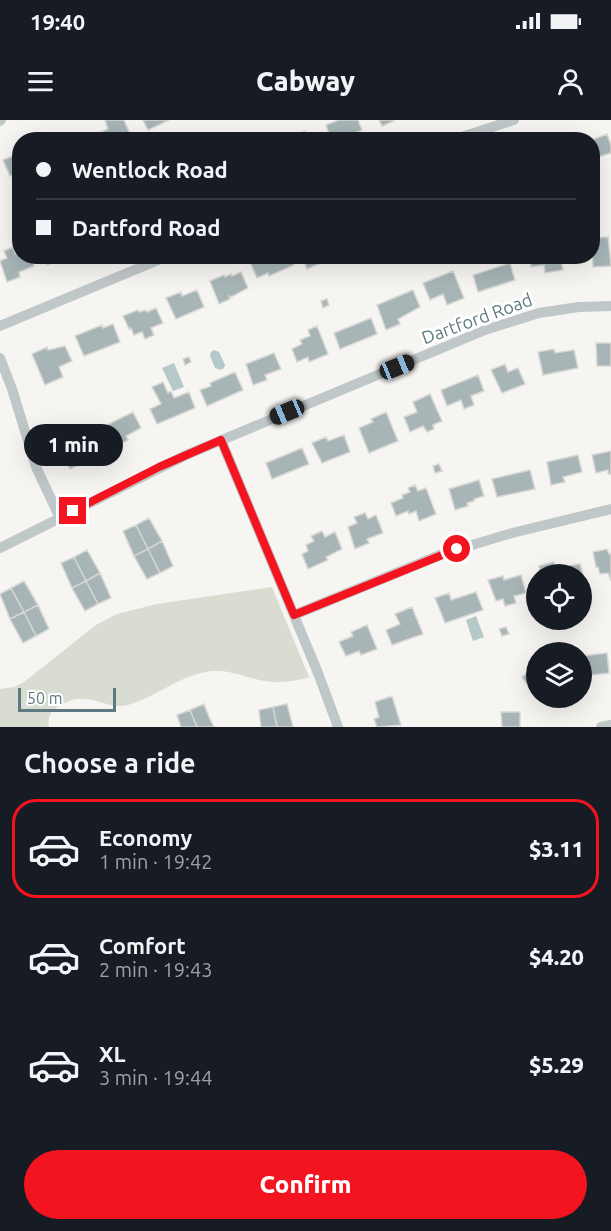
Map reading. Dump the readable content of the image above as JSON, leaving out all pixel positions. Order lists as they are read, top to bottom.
{
  "streets": {
    "street": ["Dartford Road"]
  },
  "scale_bar": "50 m",
  "page": {
    "status": "19:40",
    "header": "Cabway",
    "banner": ["Wentlock Road", "Dartford Road"],
    "bubble": "1 min",
    "scale": "50 m",
    "heading": "Choose a ride",
    "list": [
      {
        "name": "Economy",
        "note": "1 min · 19:42",
        "value": "$3.11"
      },
      {
        "name": "Comfort",
        "note": "2 min · 19:43",
        "value": "$4.20"
      },
      {
        "name": "XL",
        "note": "3 min · 19:44",
        "value": "$5.29"
      }
    ],
    "buttons": "Confirm"
  }
}
